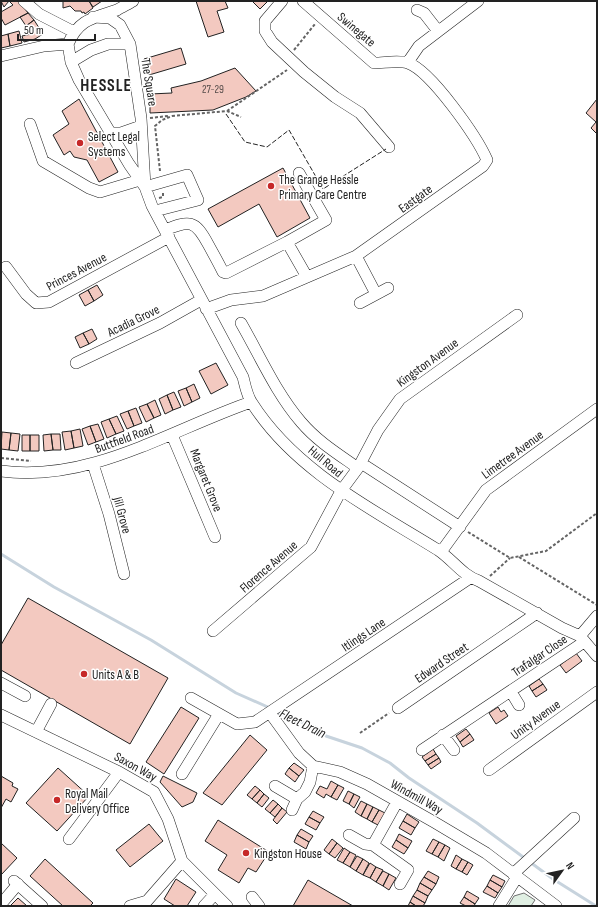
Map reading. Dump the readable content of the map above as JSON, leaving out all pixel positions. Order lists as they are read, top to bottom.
{
  "streets": {
    "street": [
      "Swinegate",
      "The Square",
      "Eastgate",
      "Princes Avenue",
      "Acadia Grove",
      "Kingston Avenue",
      "Buttfield Road",
      "Limetree Avenue",
      "Hull Road",
      "Margaret Grove",
      "Jill Grove",
      "Florence Avenue",
      "Itlings Lane",
      "Trafalgar Close",
      "Edward Street",
      "Unity Avenue",
      "Saxon Way",
      "Windmill Way"
    ]
  },
  "crossings": [
    ["Swinegate", "Eastgate"],
    ["The Square", "Hull Road"],
    ["Eastgate", "Acadia Grove"],
    ["Eastgate", "Hull Road"],
    ["Princes Avenue", "Hull Road"],
    ["Acadia Grove", "Hull Road"],
    ["Kingston Avenue", "Hull Road"],
    ["Kingston Avenue", "Florence Avenue"],
    ["Buttfield Road", "Hull Road"],
    ["Buttfield Road", "Margaret Grove"],
    ["Buttfield Road", "Jill Grove"],
    ["Limetree Avenue", "Hull Road"],
    ["Hull Road", "Florence Avenue"],
    ["Hull Road", "Itlings Lane"],
    ["Hull Road", "Trafalgar Close"],
    ["Hull Road", "Edward Street"],
    ["Itlings Lane", "Windmill Way"]
  ],
  "districts": ["HESSLE"],
  "water": ["Fleet Drain"],
  "places": [
    "Select Legal Systems",
    "The Grange Hessle Primary Care Centre",
    "Units A & B",
    "Royal Mail Delivery Office",
    "Kingston House"
  ],
  "house_numbers": ["27-29"],
  "scale_bar": "50 m",
  "north": "top right"
}
